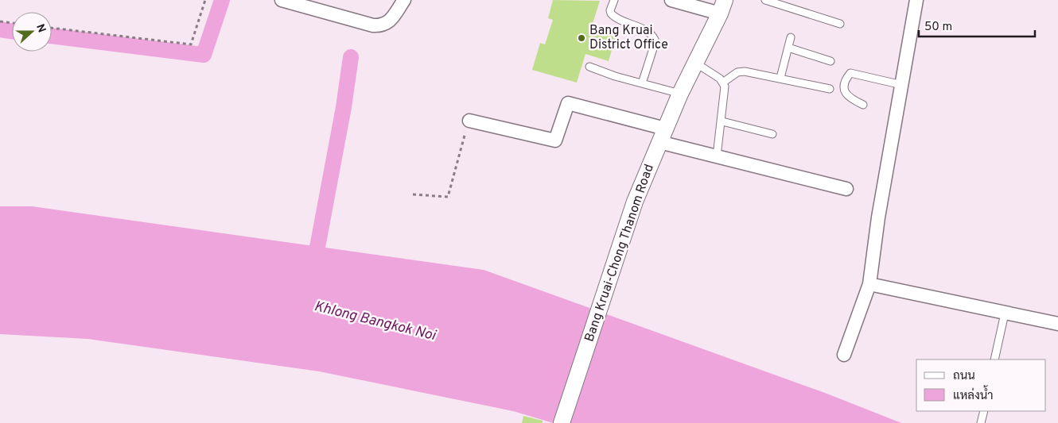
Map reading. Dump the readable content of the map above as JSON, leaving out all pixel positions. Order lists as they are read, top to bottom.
{
  "streets": {
    "street": ["Bang Kruai-Chong Thanom Road"]
  },
  "water": ["Khlong Bangkok Noi"],
  "places": ["Bang Kruai District Office"],
  "legend": ["ถนน", "แหล่งน้ำ"],
  "scale_bar": "50 m",
  "north": "right"
}
